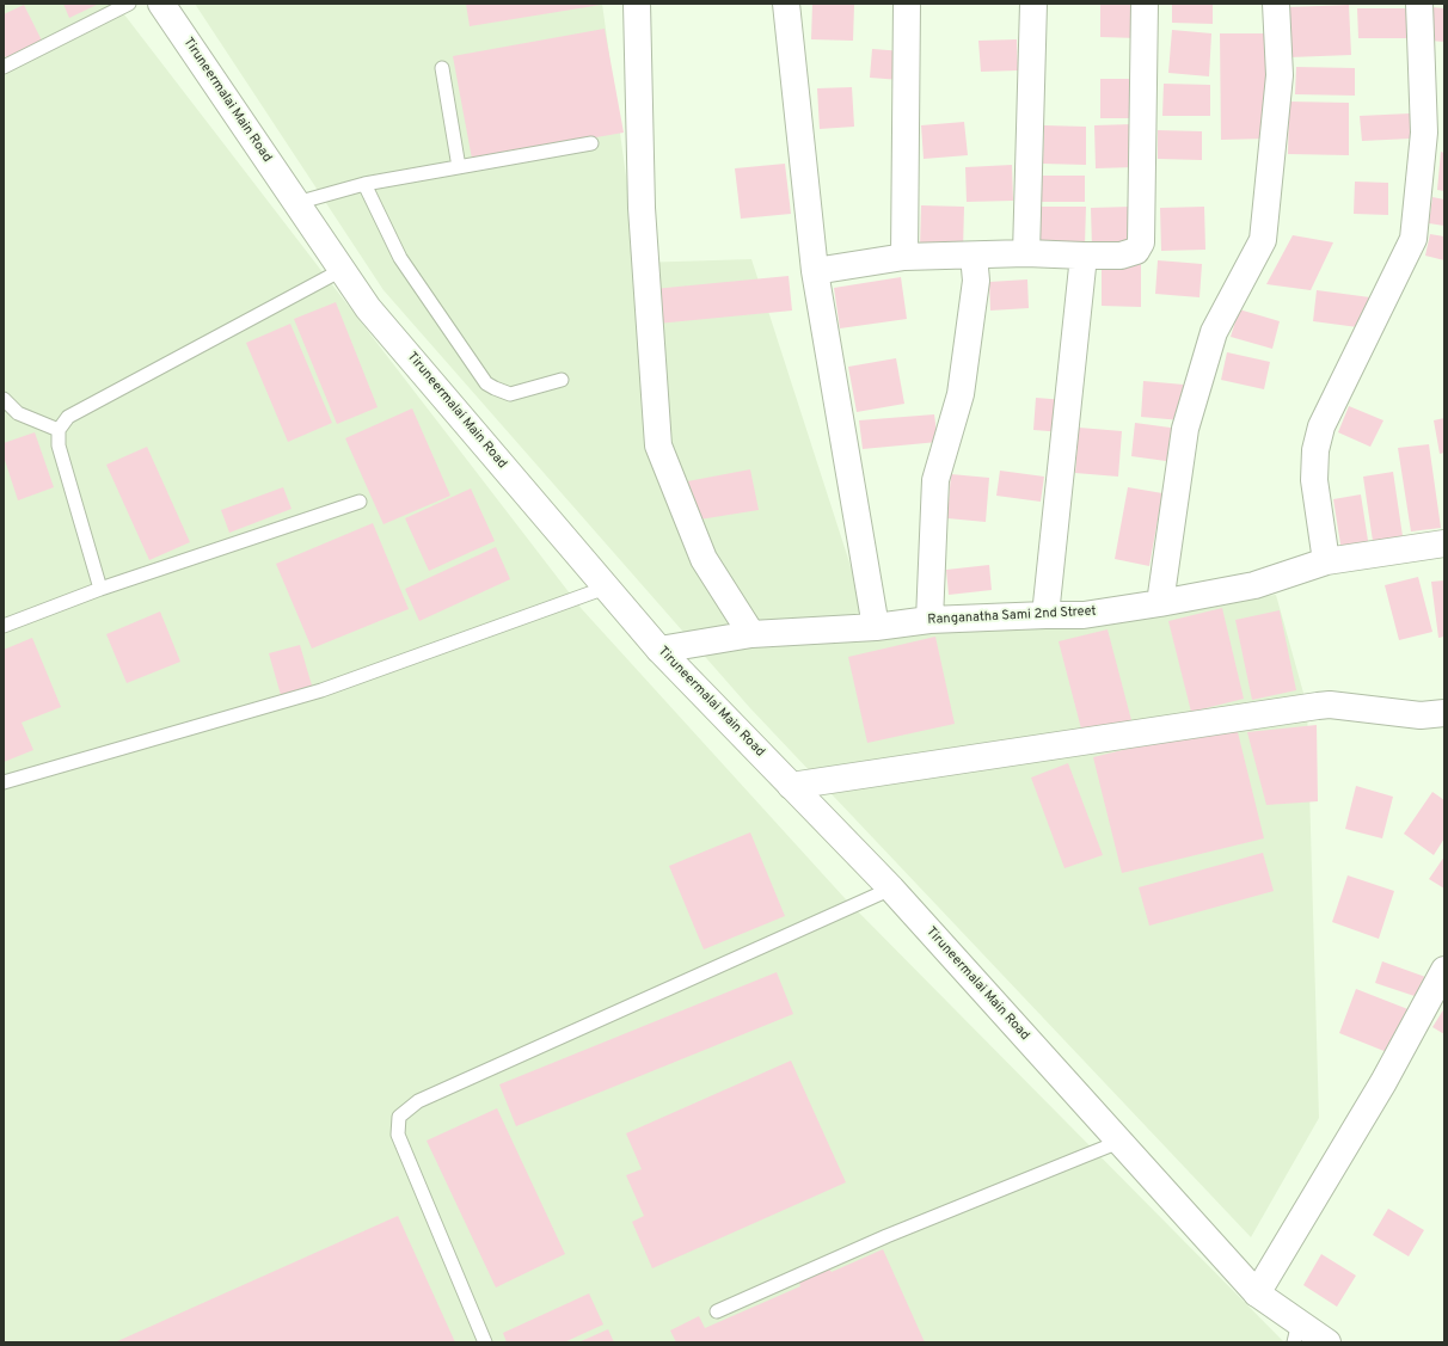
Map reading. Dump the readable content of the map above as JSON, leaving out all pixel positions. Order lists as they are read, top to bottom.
{
  "streets": {
    "street": ["Tiruneermalai Main Road", "Ranganatha Sami 2nd Street"]
  },
  "crossings": [
    ["Tiruneermalai Main Road", "Ranganatha Sami 2nd Street"]
  ]
}
